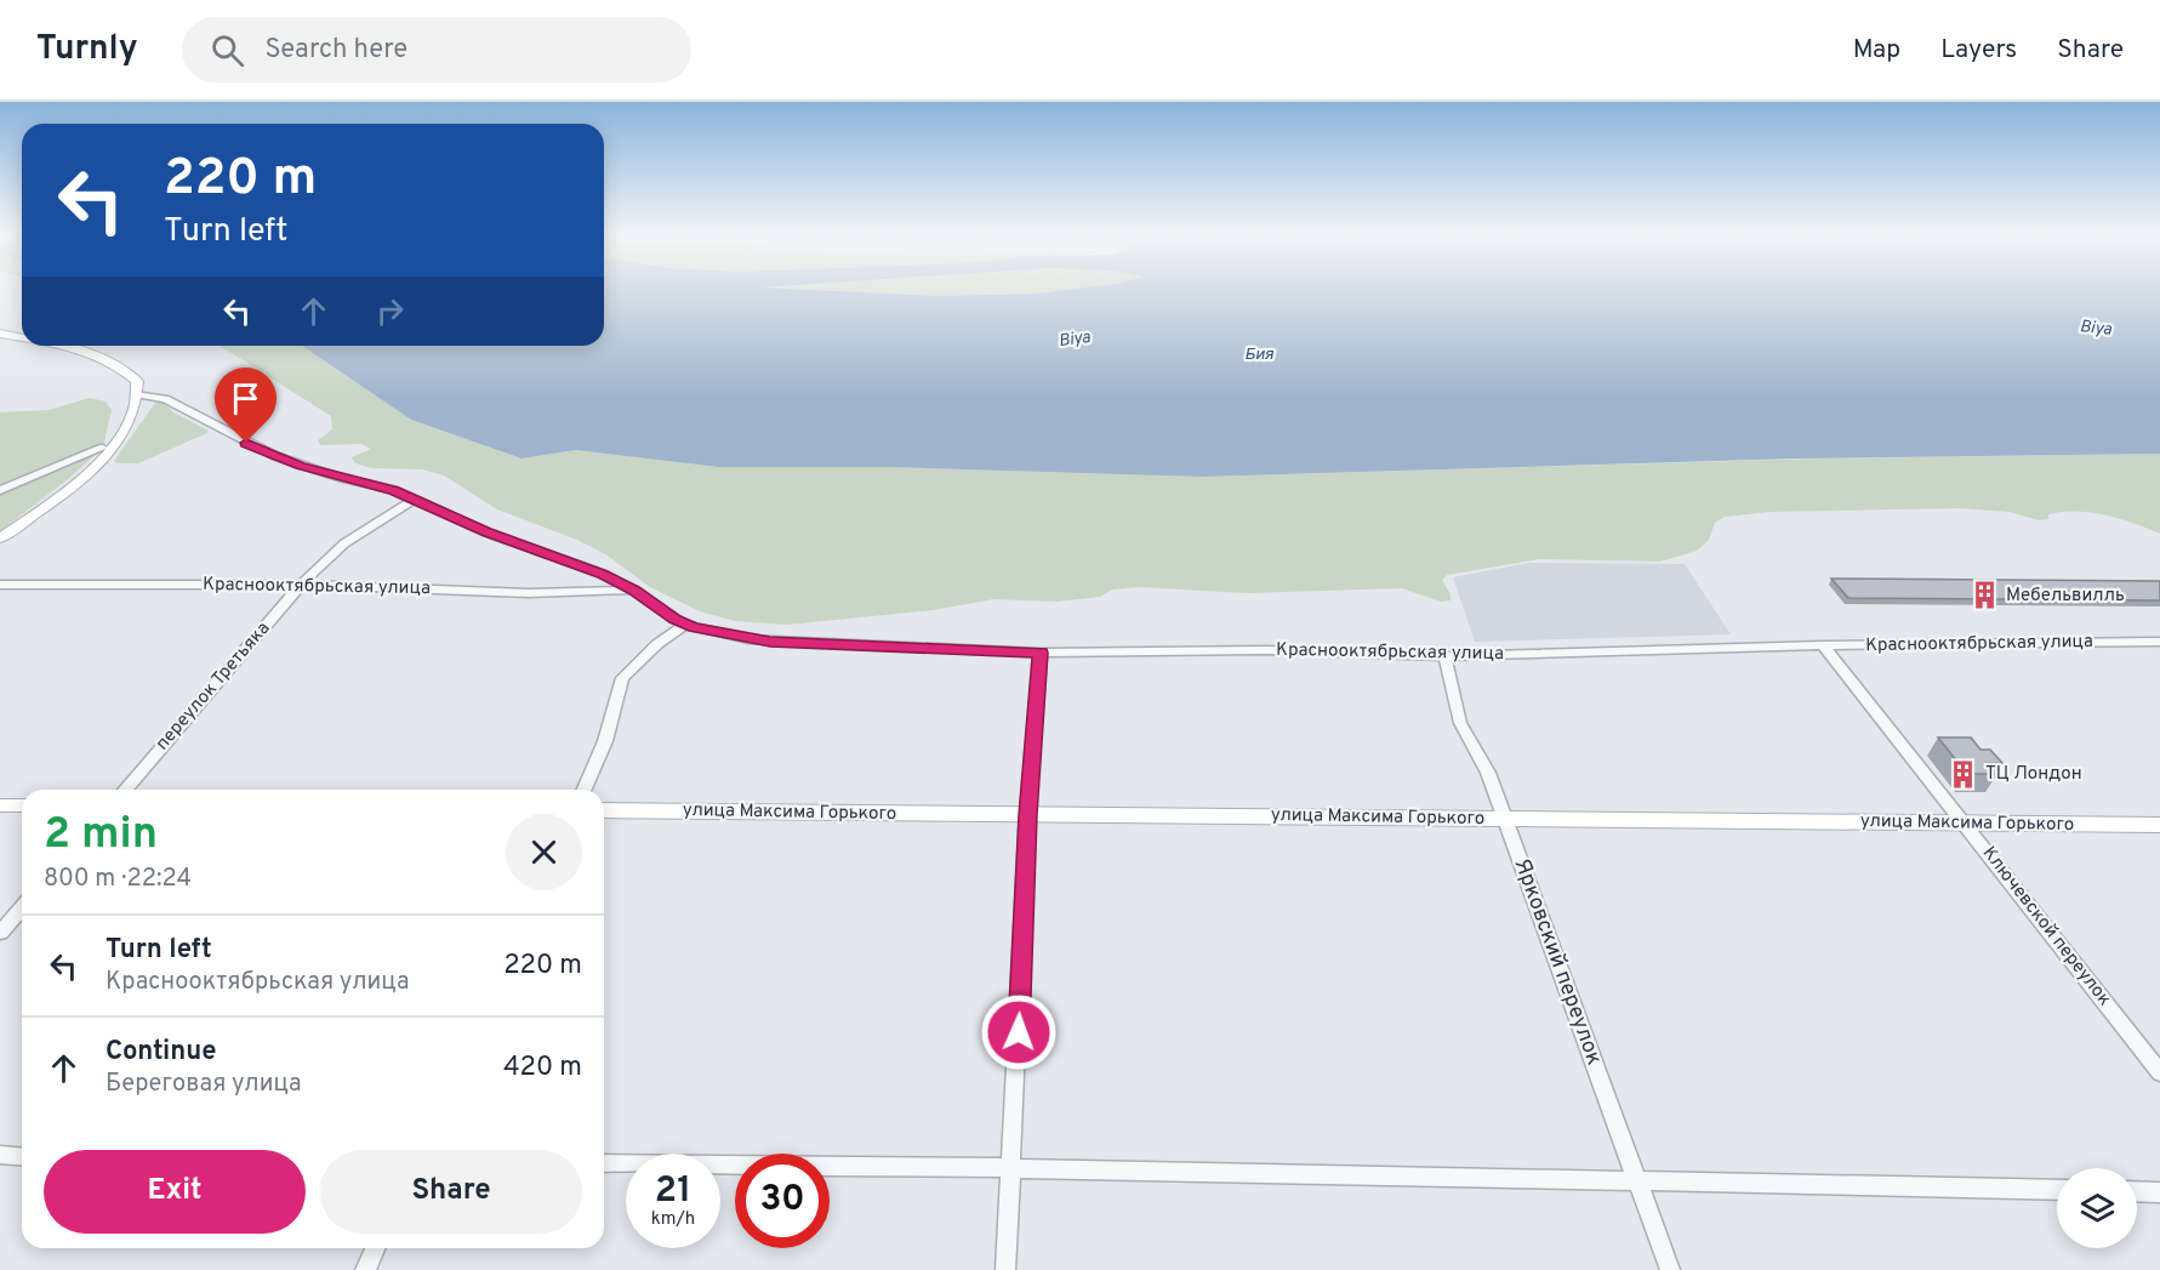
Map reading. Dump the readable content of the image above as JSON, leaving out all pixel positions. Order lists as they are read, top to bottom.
{
  "streets": {
    "main road": ["улица Максима Горького"],
    "street": [
      "Краснооктябрьская улица",
      "переулок Третьяка",
      "Ключевской переулок",
      "Ярковский переулок"
    ]
  },
  "crossings": [
    ["Краснооктябрьская улица", "переулок Третьяка"],
    ["Краснооктябрьская улица", "Ключевской переулок"],
    ["Краснооктябрьская улица", "Ярковский переулок"],
    ["улица Максима Горького", "Ключевской переулок"],
    ["улица Максима Горького", "Ярковский переулок"]
  ],
  "water": ["Biya", "Бия"],
  "places": {
    "building": ["Мебельвилль", "ТЦ Лондон"]
  },
  "page": {
    "header": "Turnly",
    "search": "Search here",
    "nav": ["Map", "Layers", "Share"],
    "turn": ["220 m", "Turn left"],
    "heading": ["2 min", "800 m · 22:24"],
    "list": [
      {
        "name": "Turn left",
        "note": "Краснооктябрьская улица",
        "value": "220 m"
      },
      {
        "name": "Continue",
        "note": "Береговая улица",
        "value": "420 m"
      }
    ],
    "buttons": ["Exit", "Share"],
    "speed": "21 km/h",
    "limit": "30"
  }
}
